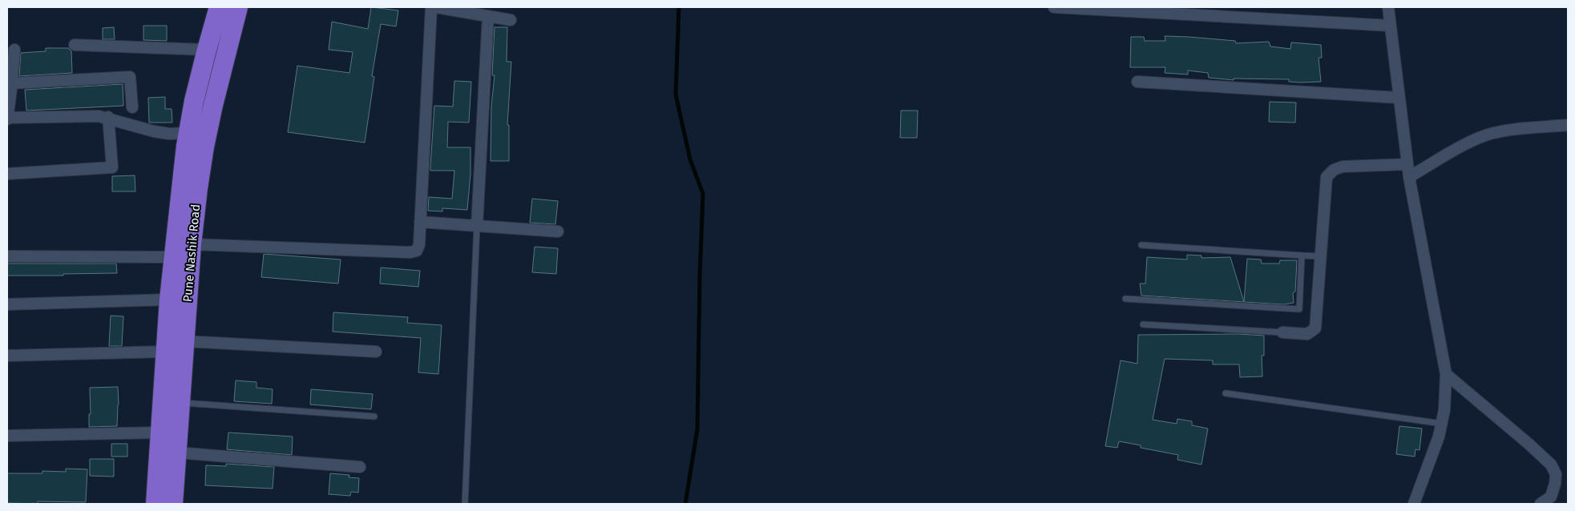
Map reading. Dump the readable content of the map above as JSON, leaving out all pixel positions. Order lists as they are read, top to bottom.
{
  "streets": {
    "highway": ["Pune Nashik Road"]
  }
}
